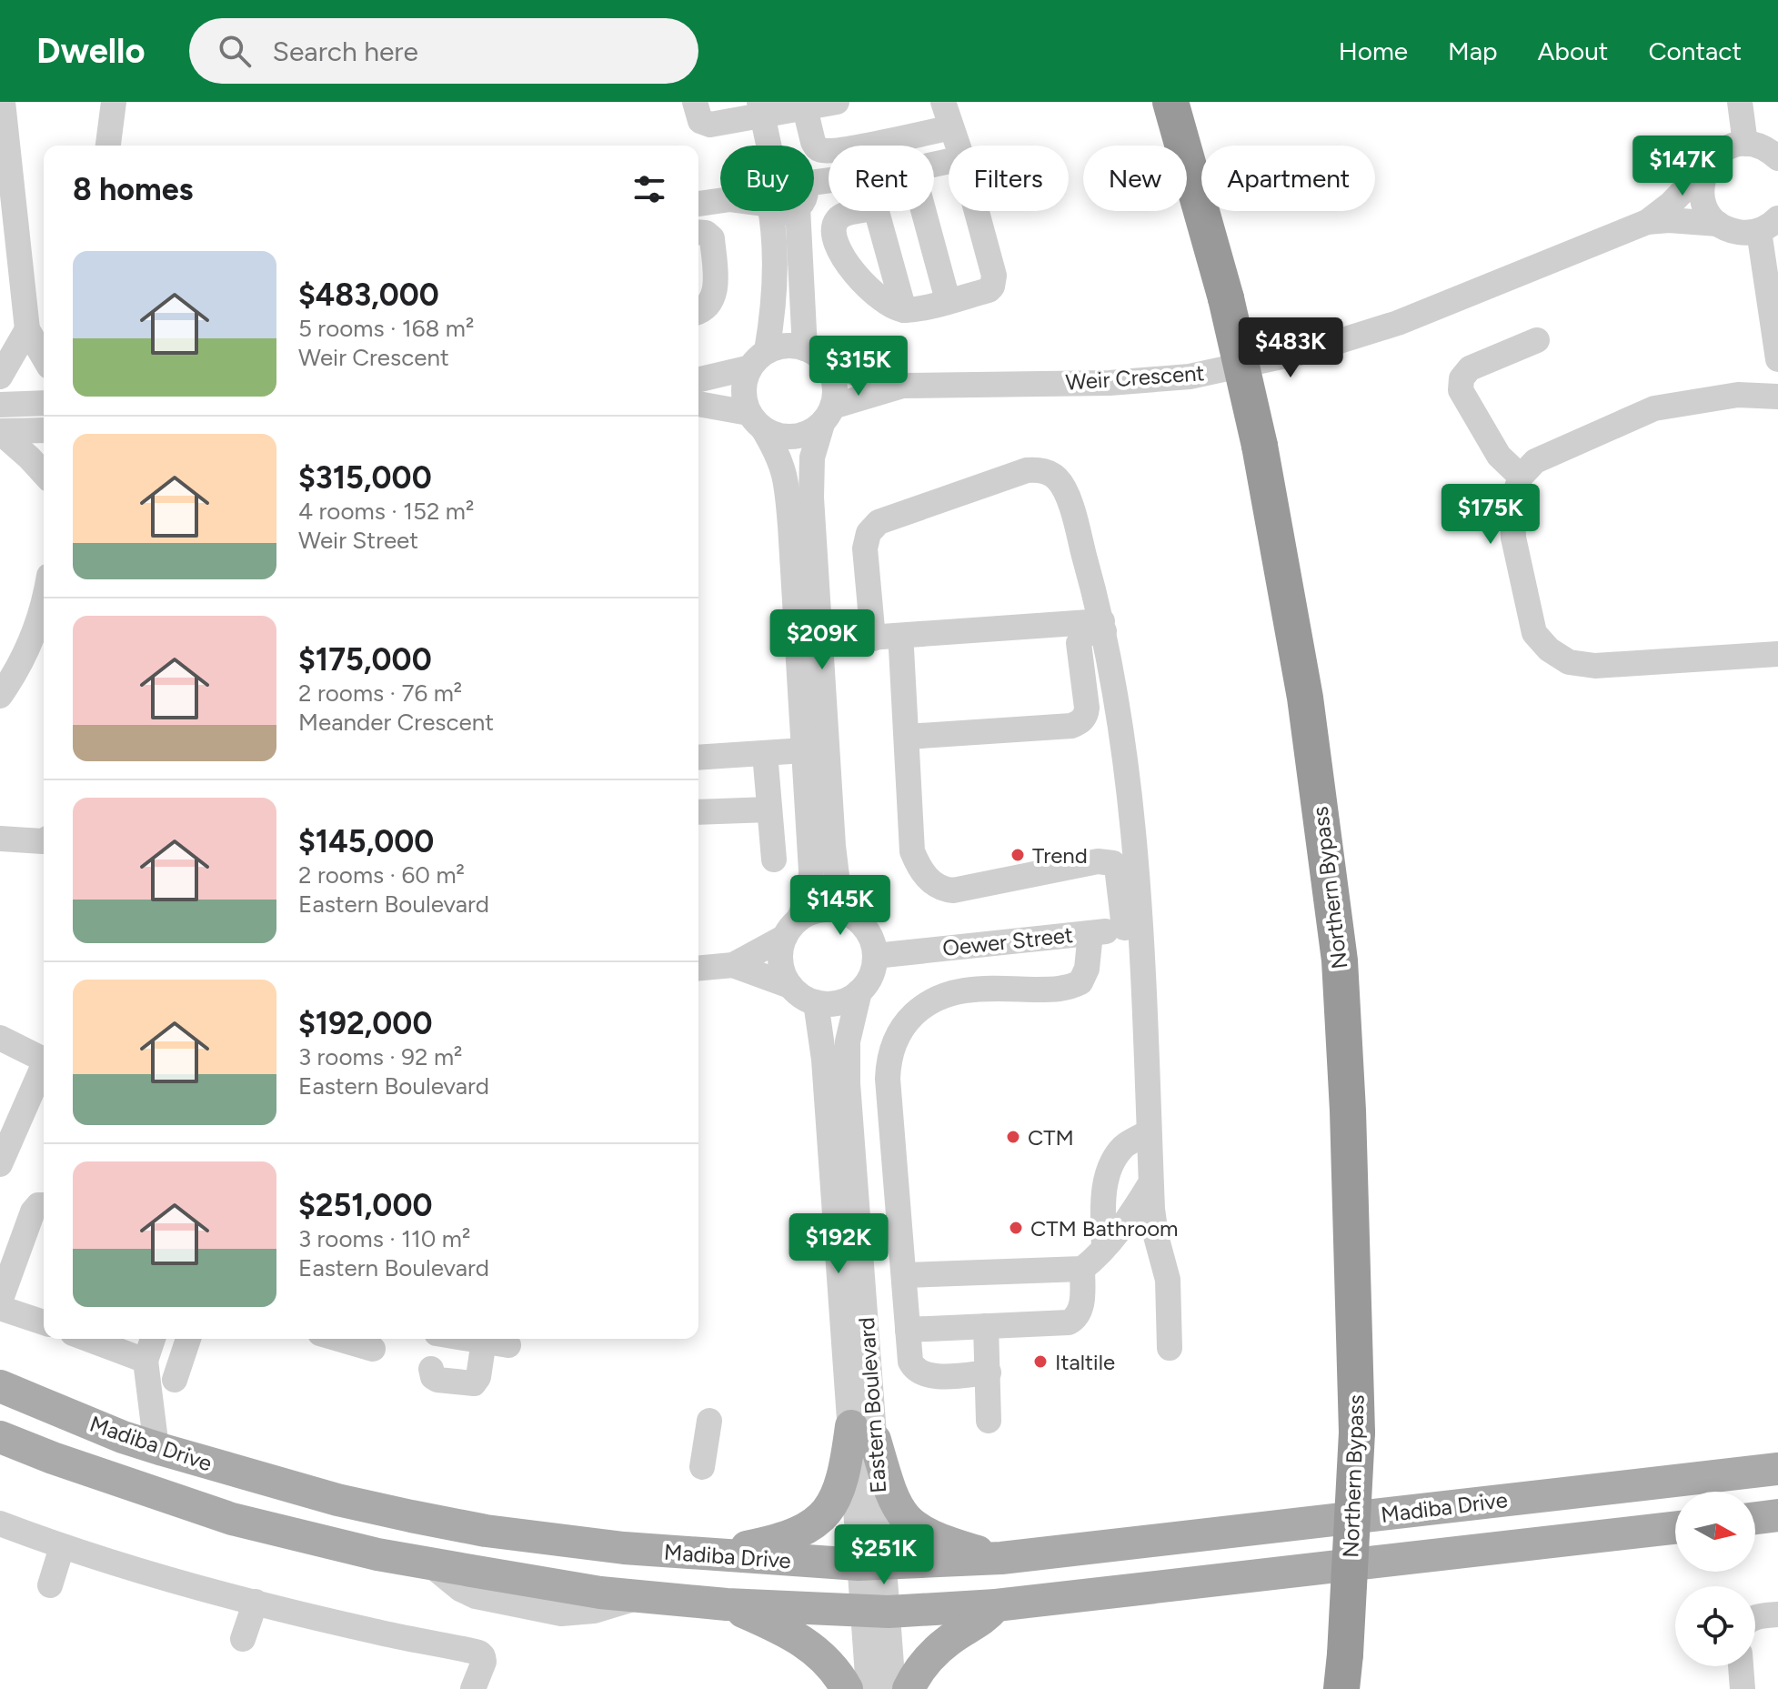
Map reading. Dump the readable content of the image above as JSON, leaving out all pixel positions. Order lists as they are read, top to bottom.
{
  "streets": {
    "highway": ["Northern Bypass"],
    "main road": ["Madiba Drive"],
    "street": ["Weir Crescent", "Oewer Street", "Eastern Boulevard"]
  },
  "crossings": [
    ["Oewer Street", "Eastern Boulevard"],
    ["Eastern Boulevard", "Madiba Drive"]
  ],
  "places": [
    "Trend",
    "CTM",
    "CTM Bathroom",
    "Italtile"
  ],
  "north": "right",
  "page": {
    "header": "Dwello",
    "search": "Search here",
    "nav": [
      "Home",
      "Map",
      "About",
      "Contact"
    ],
    "price": [
      "$147K",
      "$483K",
      "$315K",
      "$175K",
      "$209K",
      "$145K",
      "$192K",
      "$251K"
    ],
    "chip": [
      "Buy",
      "Rent",
      "Filters",
      "New",
      "Apartment"
    ],
    "heading": "8 homes",
    "list": [
      {
        "name": "$483,000",
        "note": "5 rooms · 168 m² · Weir Crescent"
      },
      {
        "name": "$315,000",
        "note": "4 rooms · 152 m² · Weir Street"
      },
      {
        "name": "$175,000",
        "note": "2 rooms · 76 m² · Meander Crescent"
      },
      {
        "name": "$145,000",
        "note": "2 rooms · 60 m² · Eastern Boulevard"
      },
      {
        "name": "$192,000",
        "note": "3 rooms · 92 m² · Eastern Boulevard"
      },
      {
        "name": "$251,000",
        "note": "3 rooms · 110 m² · Eastern Boulevard"
      }
    ]
  }
}
